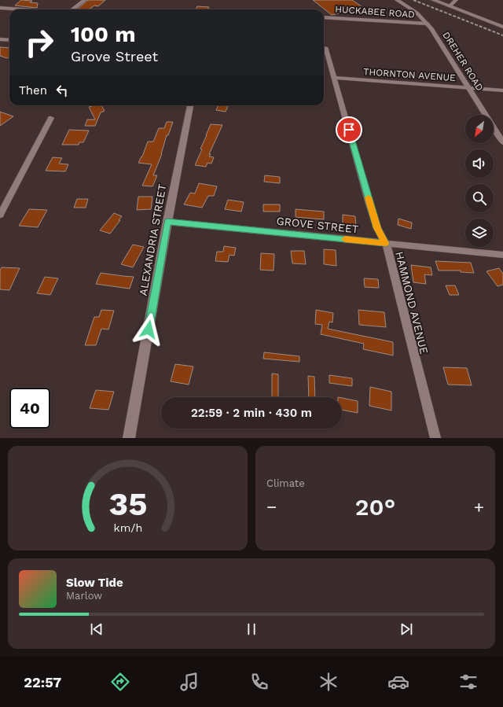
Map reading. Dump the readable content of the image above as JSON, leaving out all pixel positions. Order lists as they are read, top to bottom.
{
  "streets": {
    "street": [
      "HUCKABEE ROAD",
      "DREHER ROAD",
      "THORNTON AVENUE",
      "GROVE STREET",
      "ALEXANDRIA STREET",
      "HAMMOND AVENUE"
    ]
  },
  "crossings": [
    ["HUCKABEE ROAD", "DREHER ROAD"],
    ["DREHER ROAD", "THORNTON AVENUE"],
    ["THORNTON AVENUE", "HAMMOND AVENUE"],
    ["GROVE STREET", "ALEXANDRIA STREET"],
    ["GROVE STREET", "HAMMOND AVENUE"]
  ],
  "north": "bottom left",
  "page": {
    "turn": ["100 m", "Grove Street"],
    "then": "Then",
    "limit": "40",
    "trip": "22:59 · 2 min · 430 m",
    "tile": "Climate",
    "heat": ["−", "20°", "+"],
    "song": ["Slow Tide", "Marlow"],
    "tabs": "22:57",
    "gauge": ["35", "km/h"]
  }
}
